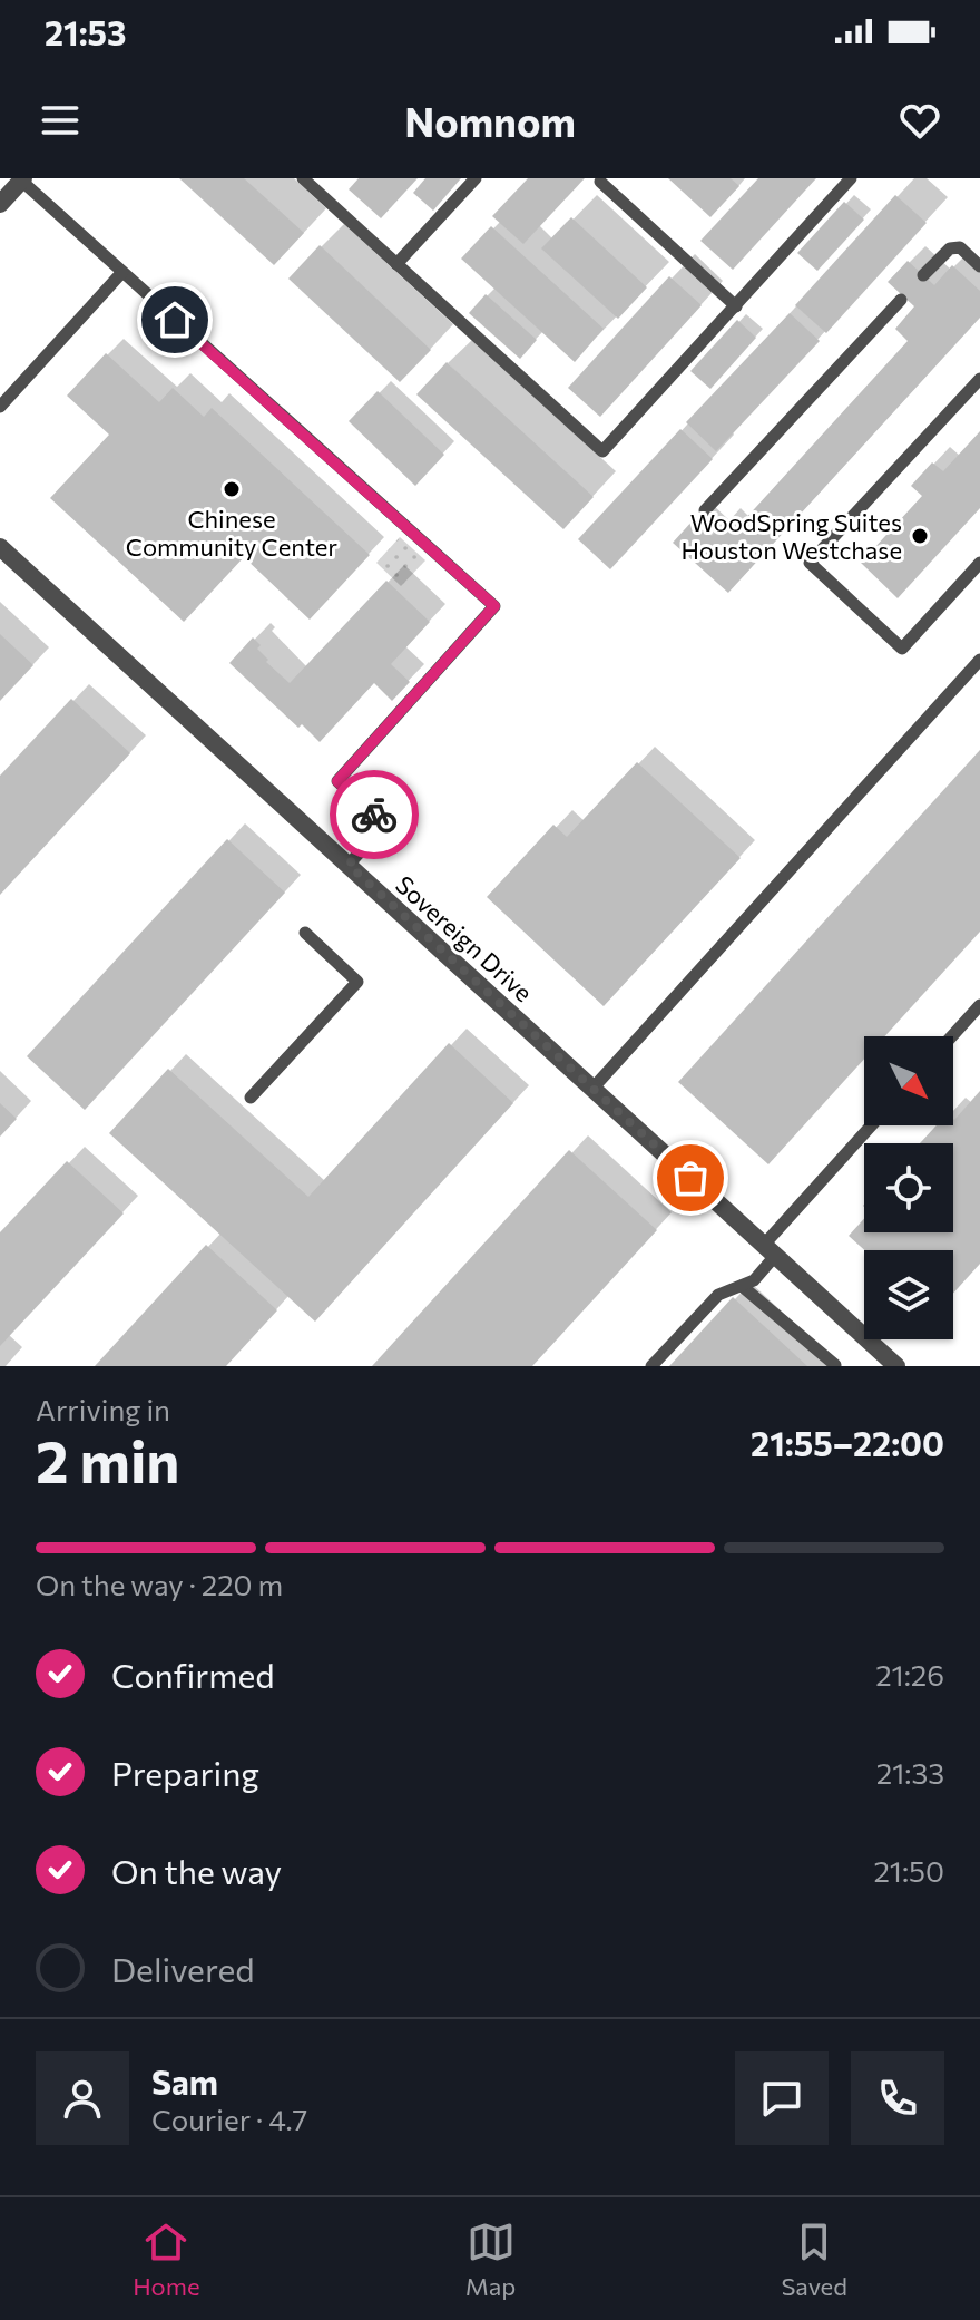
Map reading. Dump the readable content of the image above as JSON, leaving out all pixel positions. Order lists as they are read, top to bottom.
{
  "streets": {
    "street": ["Sovereign Drive"]
  },
  "places": ["Chinese Community Center", "WoodSpring Suites Houston Westchase"],
  "north": "bottom right",
  "page": {
    "status": "21:53",
    "header": "Nomnom",
    "heading": ["2 min", "Arriving in", "21:55–22:00"],
    "panel": ["Sam", "Courier · 4.7"],
    "bar": "On the way · 220 m",
    "list": [
      ["Confirmed", "21:26"],
      ["Preparing", "21:33"],
      ["On the way", "21:50"],
      "Delivered"
    ],
    "tabs": ["Home", "Map", "Saved"]
  }
}
